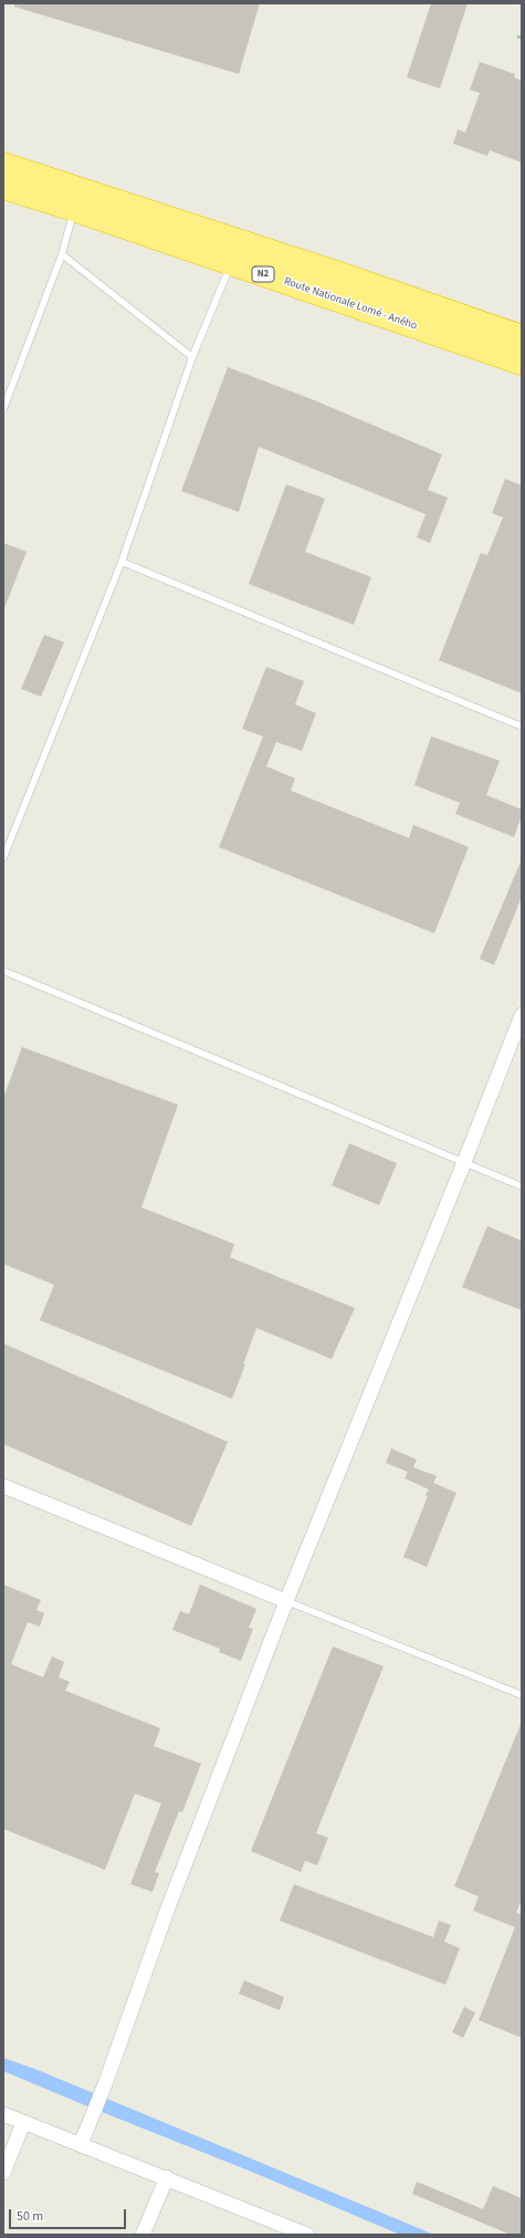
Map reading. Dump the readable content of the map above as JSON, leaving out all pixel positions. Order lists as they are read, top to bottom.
{
  "streets": {
    "highway": ["N2", "Route Nationale Lomé - Aného"]
  },
  "scale_bar": "50 m"
}
